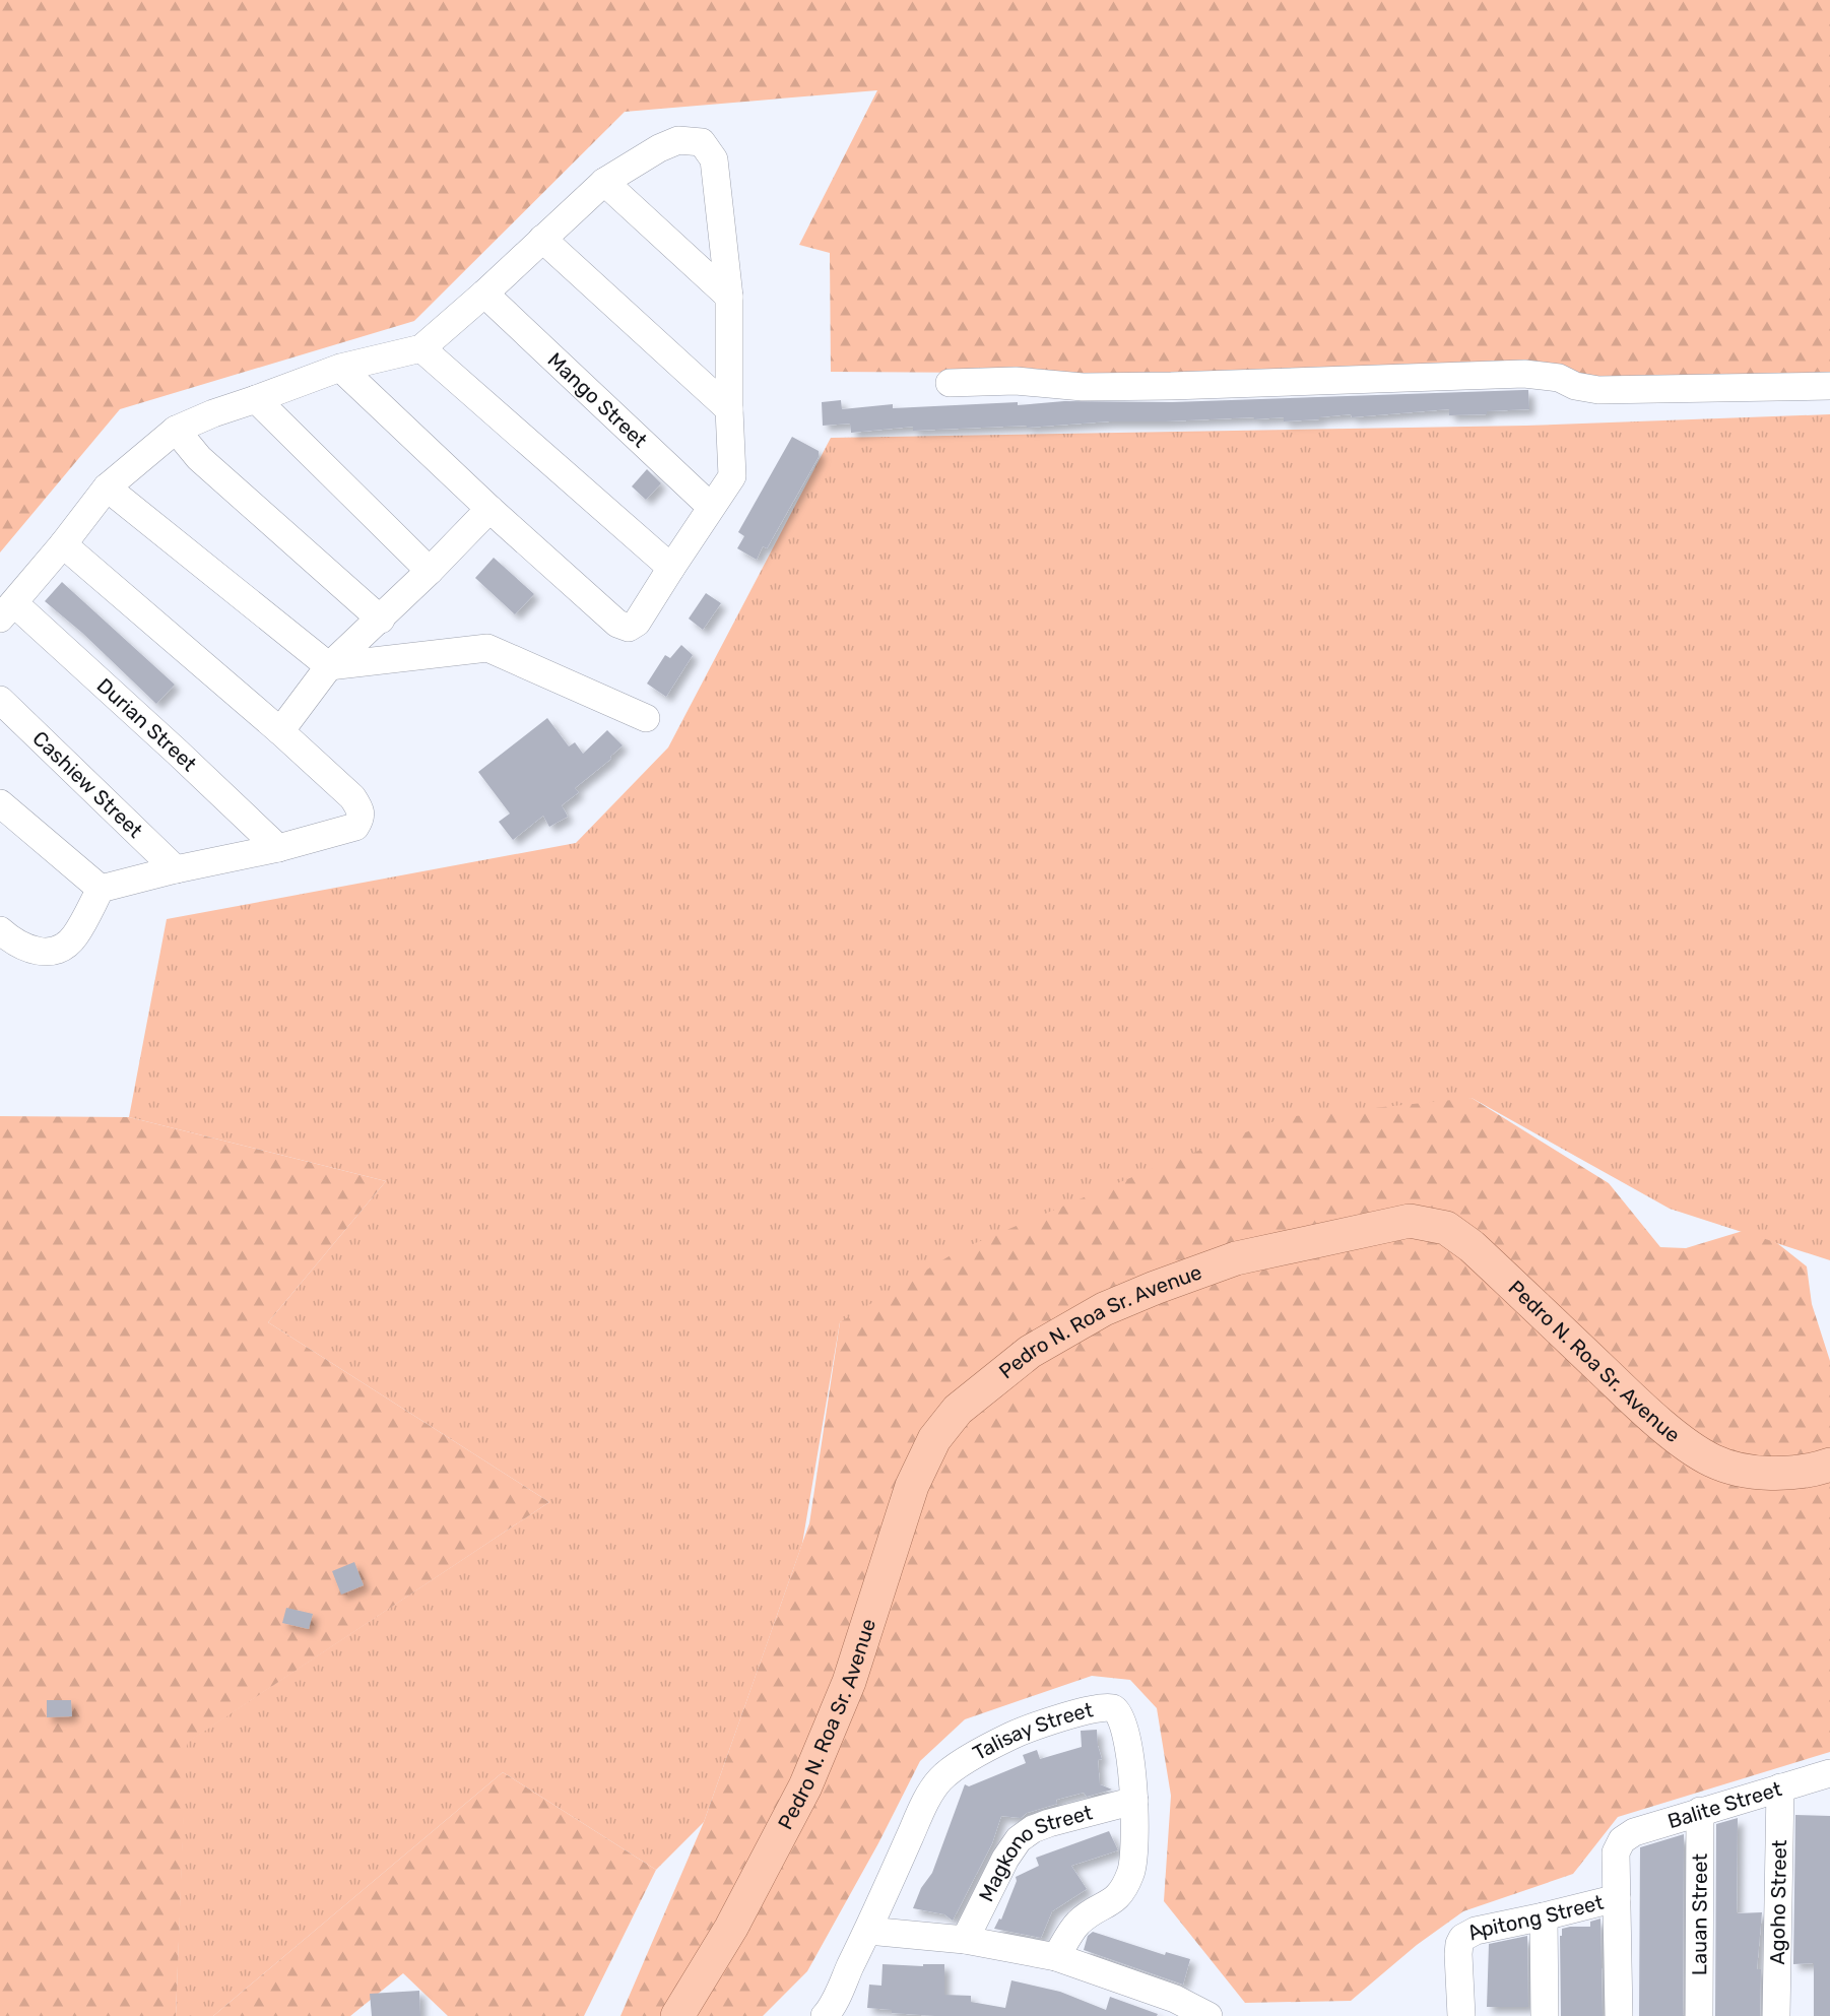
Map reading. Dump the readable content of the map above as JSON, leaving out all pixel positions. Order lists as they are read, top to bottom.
{
  "streets": {
    "main road": ["Pedro N. Roa Sr. Avenue"],
    "street": [
      "Mango Street",
      "Durian Street",
      "Cashiew Street",
      "Talisay Street",
      "Balite Street",
      "Magkono Street",
      "Agoho Street",
      "Lauan Street",
      "Apitong Street"
    ]
  },
  "crossings": [
    ["Talisay Street", "Magkono Street"],
    ["Balite Street", "Agoho Street"],
    ["Balite Street", "Lauan Street"],
    ["Balite Street", "Apitong Street"]
  ]
}
